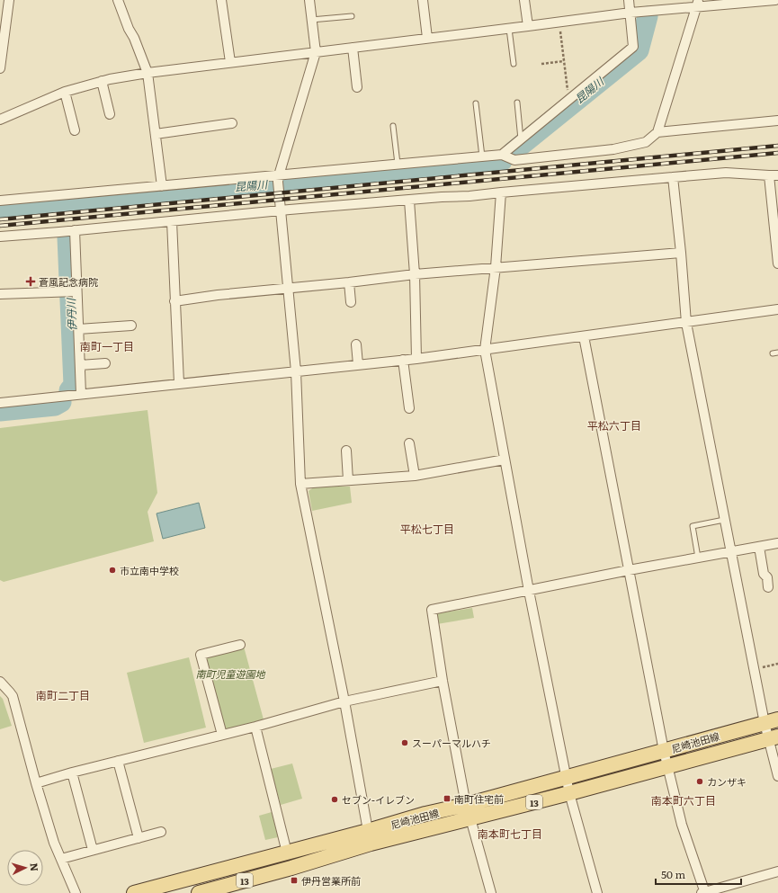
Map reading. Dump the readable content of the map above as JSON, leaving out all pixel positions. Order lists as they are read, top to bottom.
{
  "streets": {
    "main road": ["尼崎池田線", "13"]
  },
  "districts": [
    "南町一丁目",
    "平松六丁目",
    "平松七丁目",
    "南町二丁目",
    "南本町六丁目",
    "南本町七丁目"
  ],
  "water": ["昆陽川", "伊丹川"],
  "parks": ["南町児童遊園地"],
  "places": {
    "health": ["蒼風記念病院"],
    "other": [
      "市立南中学校",
      "スーパーマルハチ",
      "カンザキ",
      "セブン-イレブン"
    ],
    "transit": ["南町住宅前", "伊丹営業所前"]
  },
  "scale_bar": "50 m",
  "north": "right"
}
